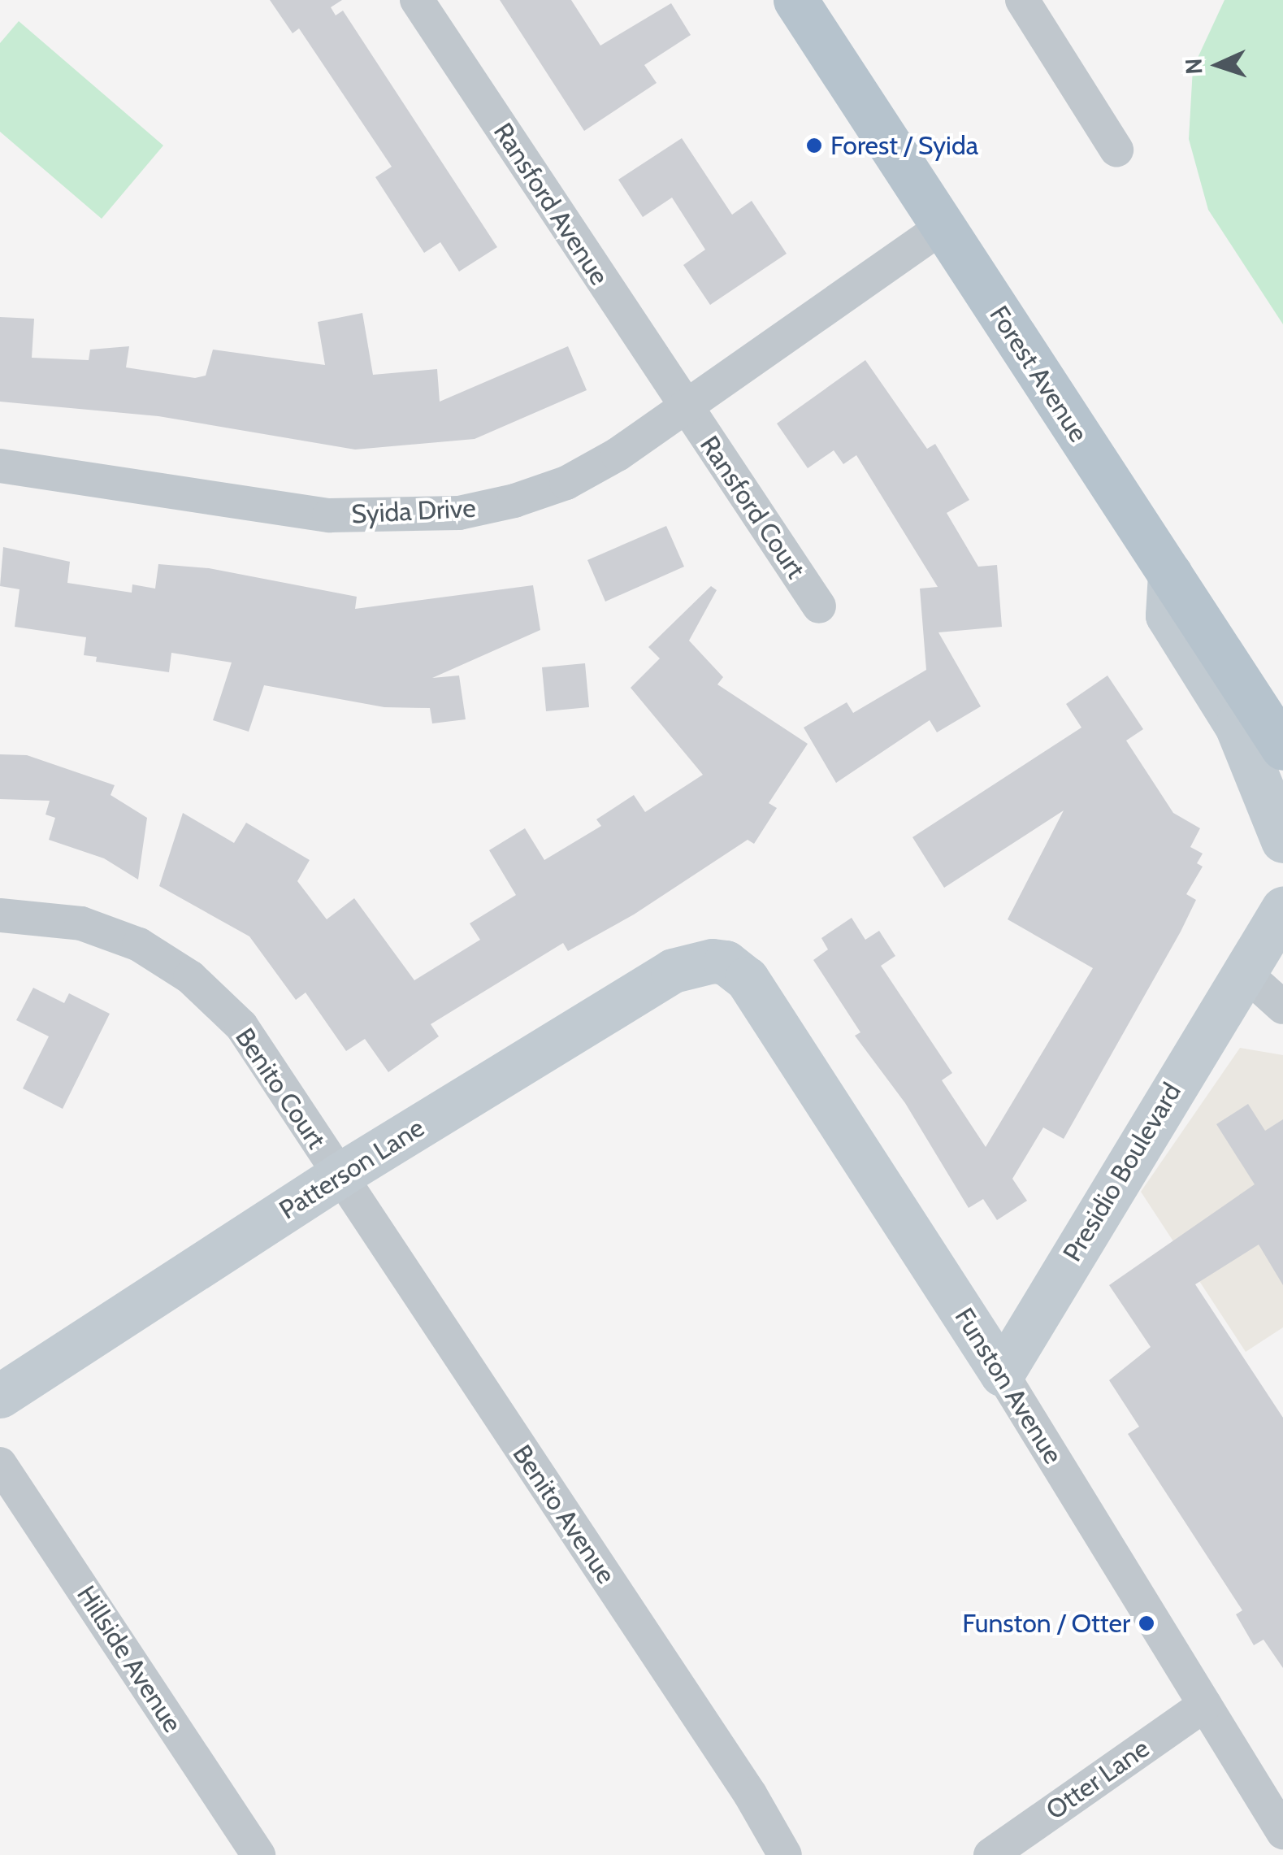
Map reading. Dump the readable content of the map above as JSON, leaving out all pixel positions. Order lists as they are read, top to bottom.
{
  "streets": {
    "main road": ["Forest Avenue"],
    "street": [
      "Ransford Avenue",
      "Ransford Court",
      "Syida Drive",
      "Benito Court",
      "Patterson Lane",
      "Presidio Boulevard",
      "Funston Avenue",
      "Benito Avenue",
      "Hillside Avenue",
      "Otter Lane"
    ]
  },
  "crossings": [
    ["Ransford Avenue", "Ransford Court"],
    ["Ransford Avenue", "Syida Drive"],
    ["Forest Avenue", "Syida Drive"],
    ["Ransford Court", "Syida Drive"],
    ["Benito Court", "Patterson Lane"],
    ["Benito Court", "Benito Avenue"],
    ["Patterson Lane", "Funston Avenue"],
    ["Patterson Lane", "Benito Avenue"],
    ["Presidio Boulevard", "Funston Avenue"],
    ["Funston Avenue", "Otter Lane"]
  ],
  "places": ["Forest / Syida", "Funston / Otter"],
  "north": "left"
}
